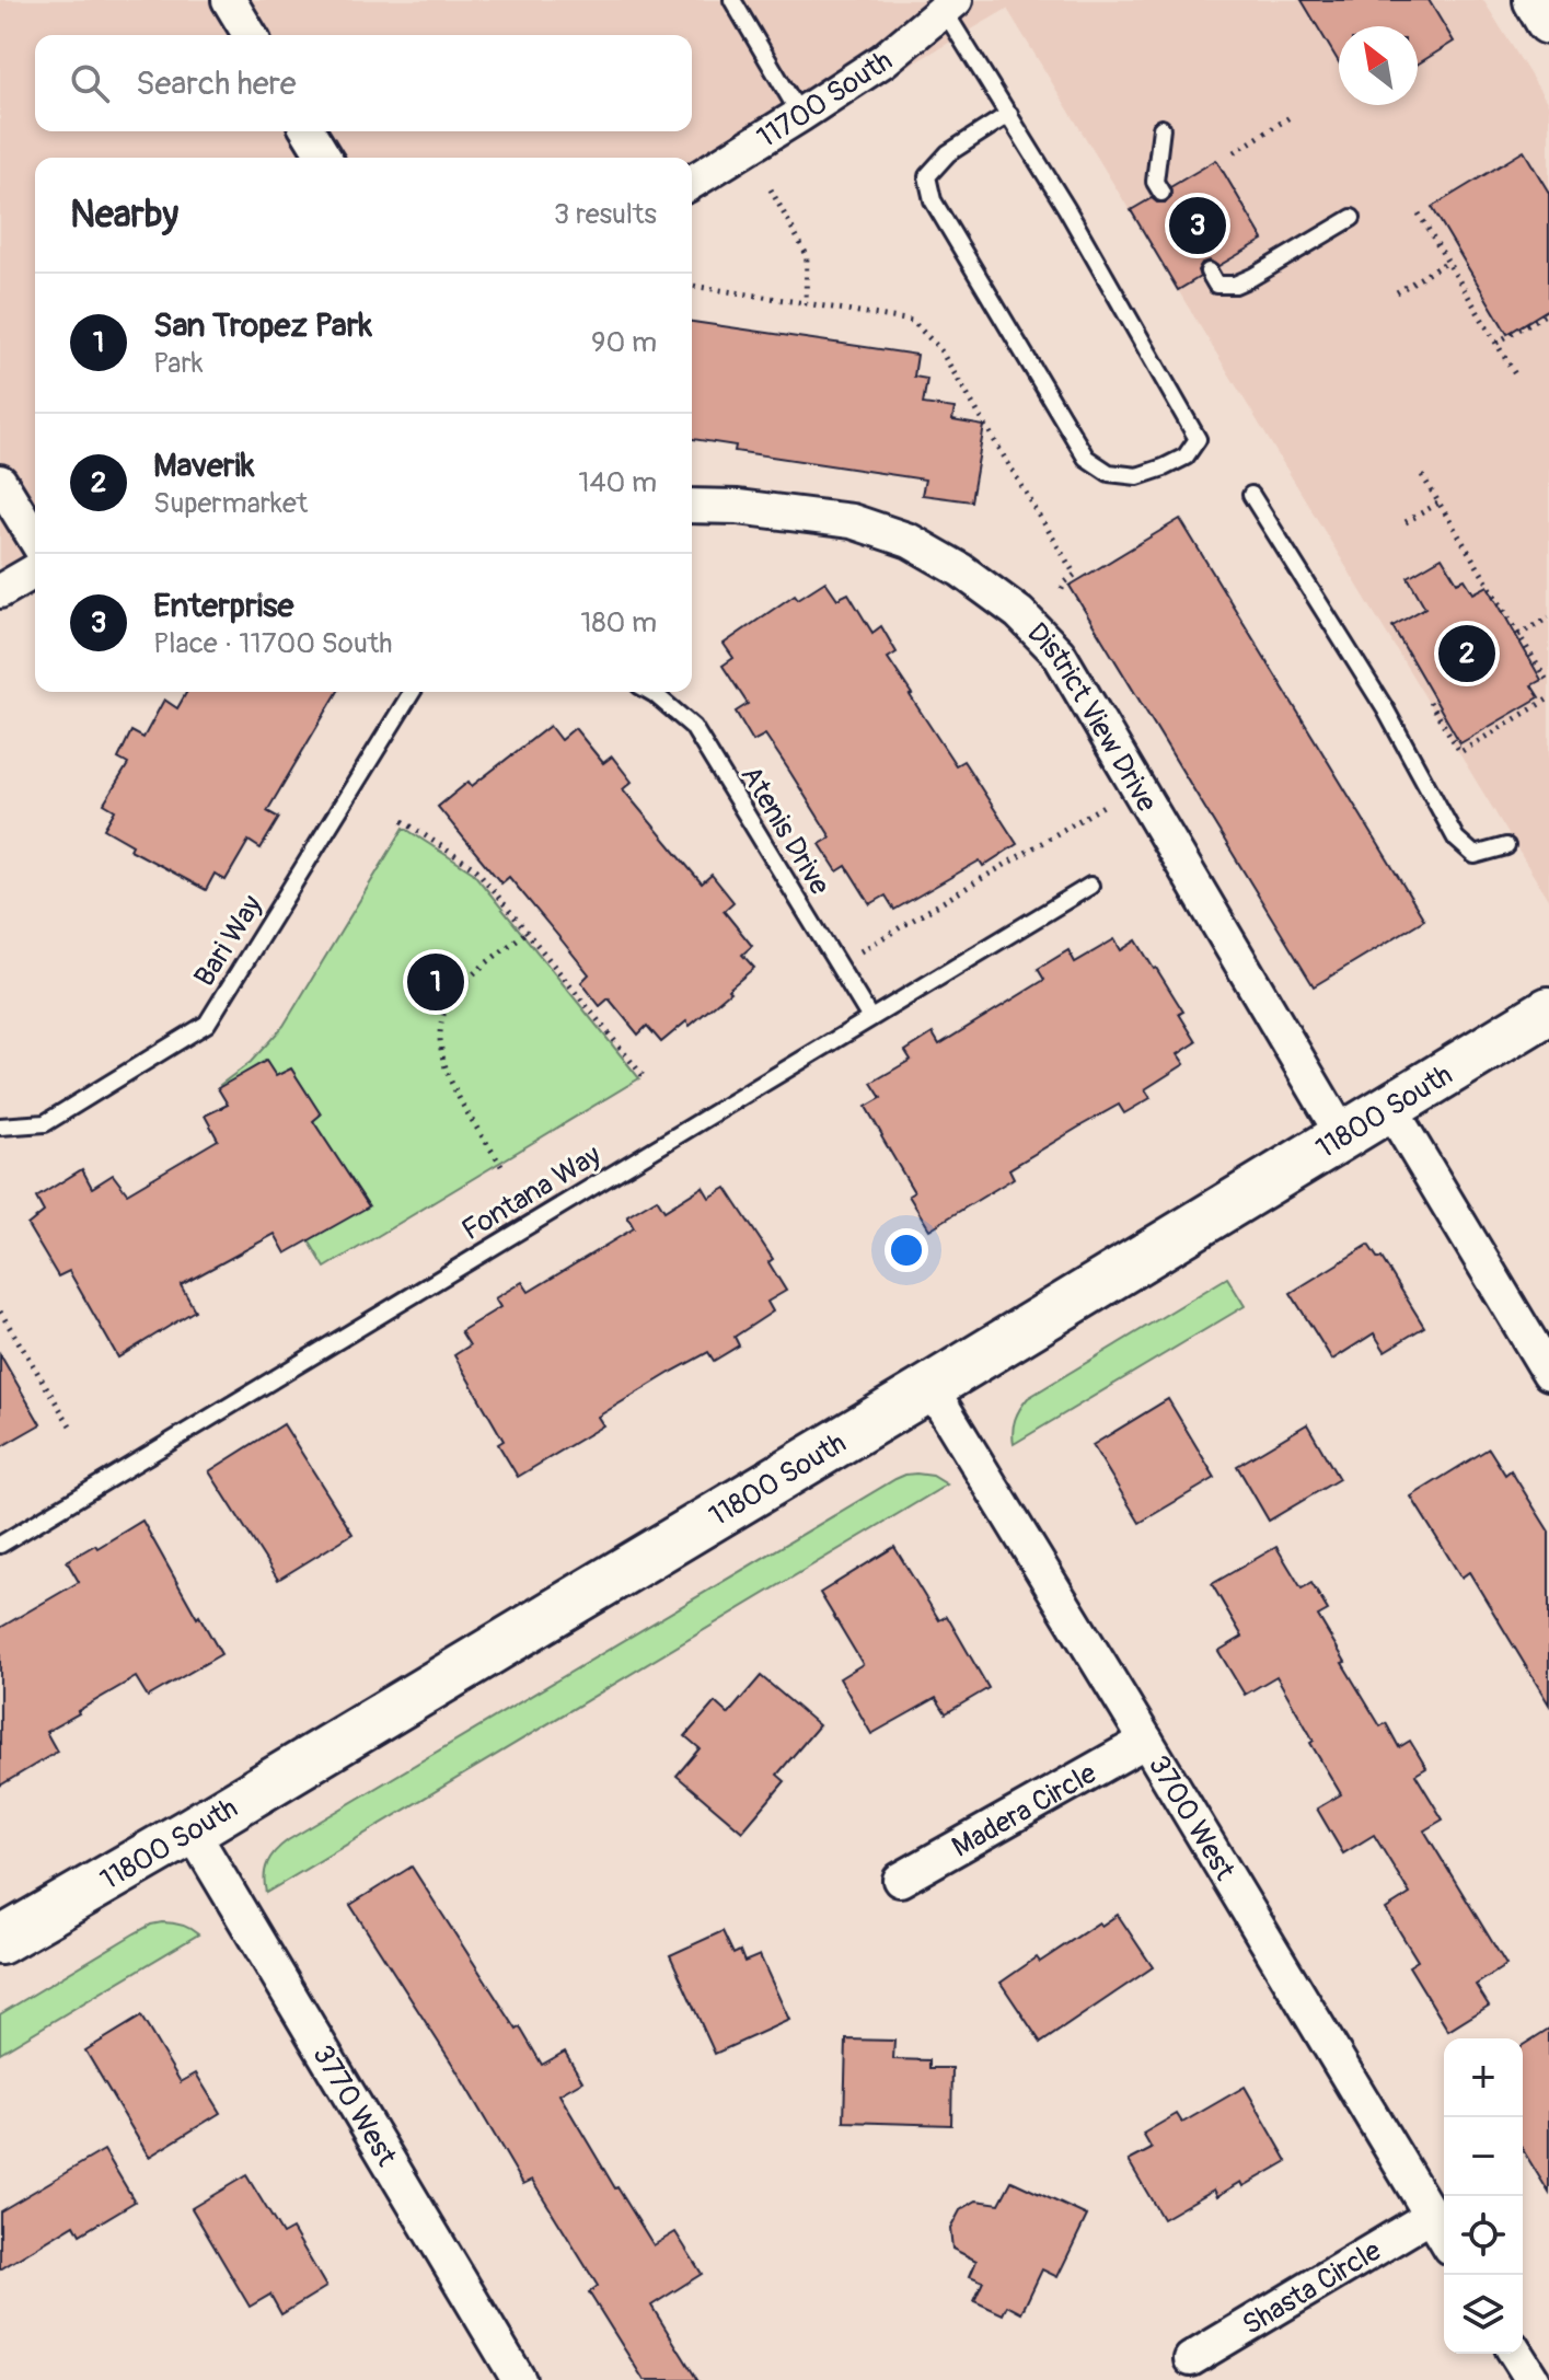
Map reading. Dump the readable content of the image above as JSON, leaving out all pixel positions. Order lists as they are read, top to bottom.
{
  "streets": {
    "main road": ["11800 South"],
    "street": [
      "11700 South",
      "District View Drive",
      "Madera Circle",
      "3700 West",
      "3770 West",
      "Shasta Circle"
    ],
    "lane": ["Atenis Drive", "Bari Way", "Fontana Way"]
  },
  "crossings": [
    ["District View Drive", "11800 South"],
    ["Atenis Drive", "Fontana Way"],
    ["11800 South", "3700 West"],
    ["11800 South", "3770 West"],
    ["Madera Circle", "3700 West"],
    ["3700 West", "Shasta Circle"]
  ],
  "north": "top left",
  "page": {
    "search": "Search here",
    "heading": ["Nearby", "3 results"],
    "pins": ["3", "2", "1"],
    "list": [
      {
        "mark": "1",
        "name": "San Tropez Park",
        "note": "Park",
        "value": "90 m"
      },
      {
        "mark": "2",
        "name": "Maverik",
        "note": "Supermarket",
        "value": "140 m"
      },
      {
        "mark": "3",
        "name": "Enterprise",
        "note": "Place · 11700 South",
        "value": "180 m"
      }
    ],
    "map_buttons": ["+", "−"]
  }
}
